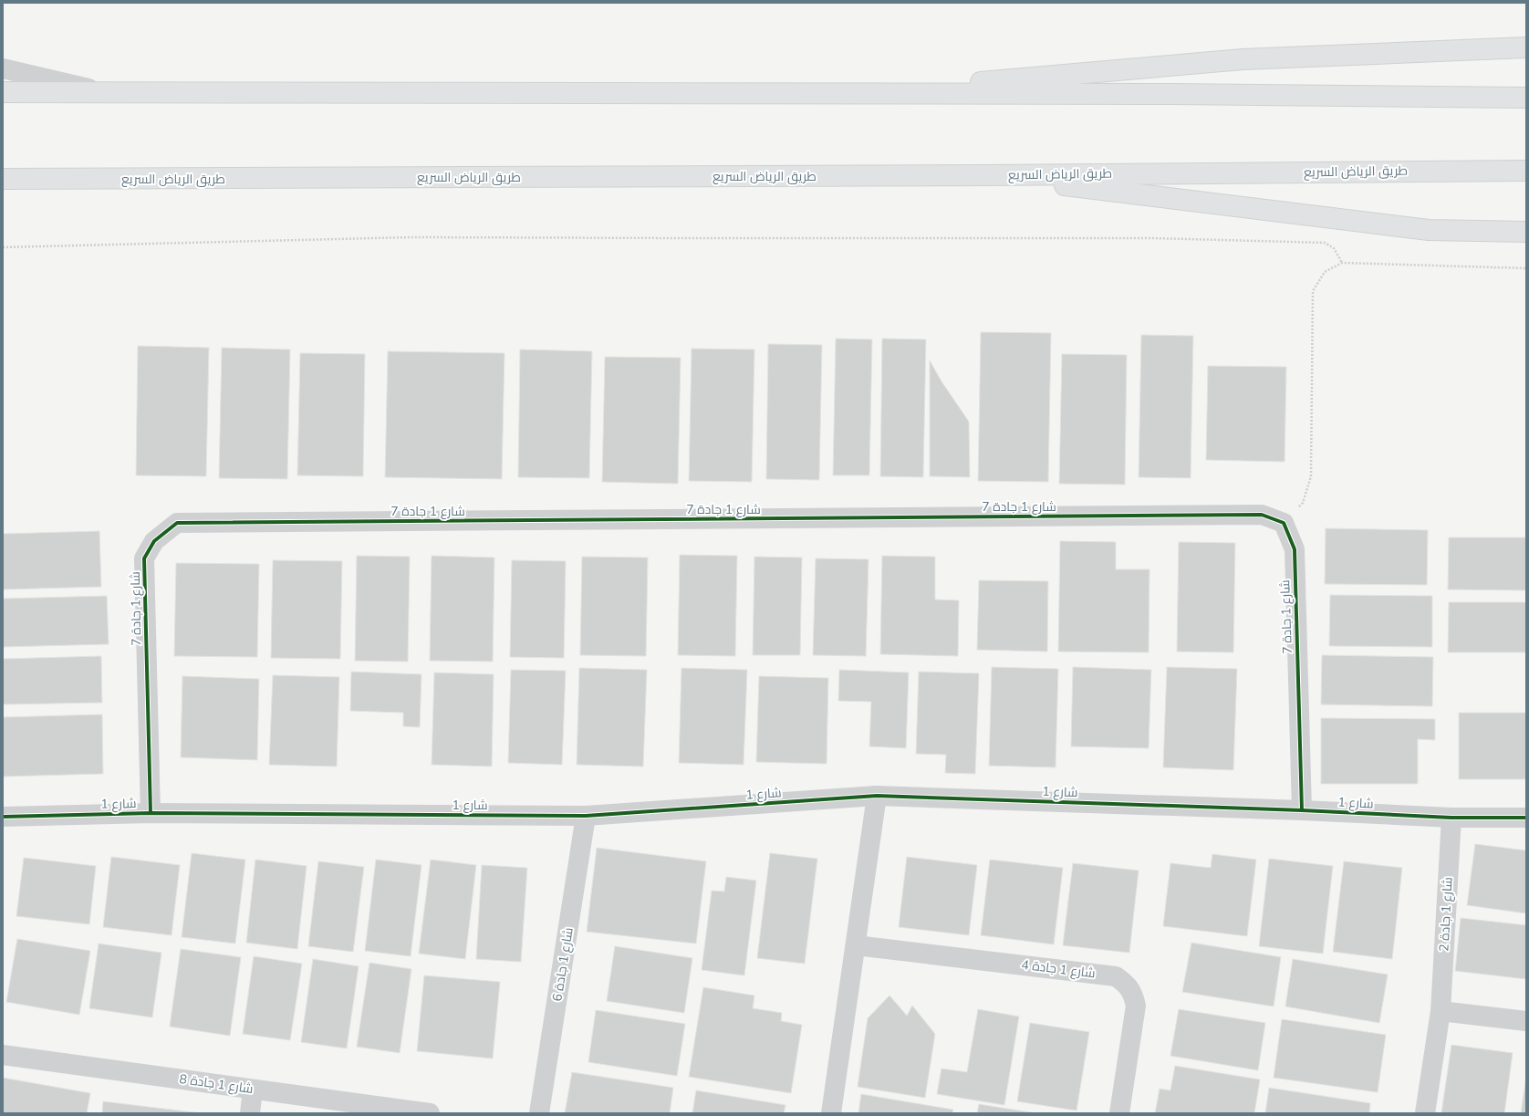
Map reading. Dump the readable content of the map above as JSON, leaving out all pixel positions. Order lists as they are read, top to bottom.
{
  "streets": {
    "highway": ["طريق الرياض السريع"],
    "street": [
      "شارع 1 جادة 7",
      "شارع 1",
      "شارع 1 جادة 2",
      "شارع 1 جادة 6",
      "شارع 1 جادة 4",
      "شارع 1 جادة 8"
    ]
  },
  "crossings": [
    ["شارع 1 جادة 7", "شارع 1"],
    ["شارع 1", "شارع 1 جادة 2"],
    ["شارع 1", "شارع 1 جادة 6"]
  ]
}
